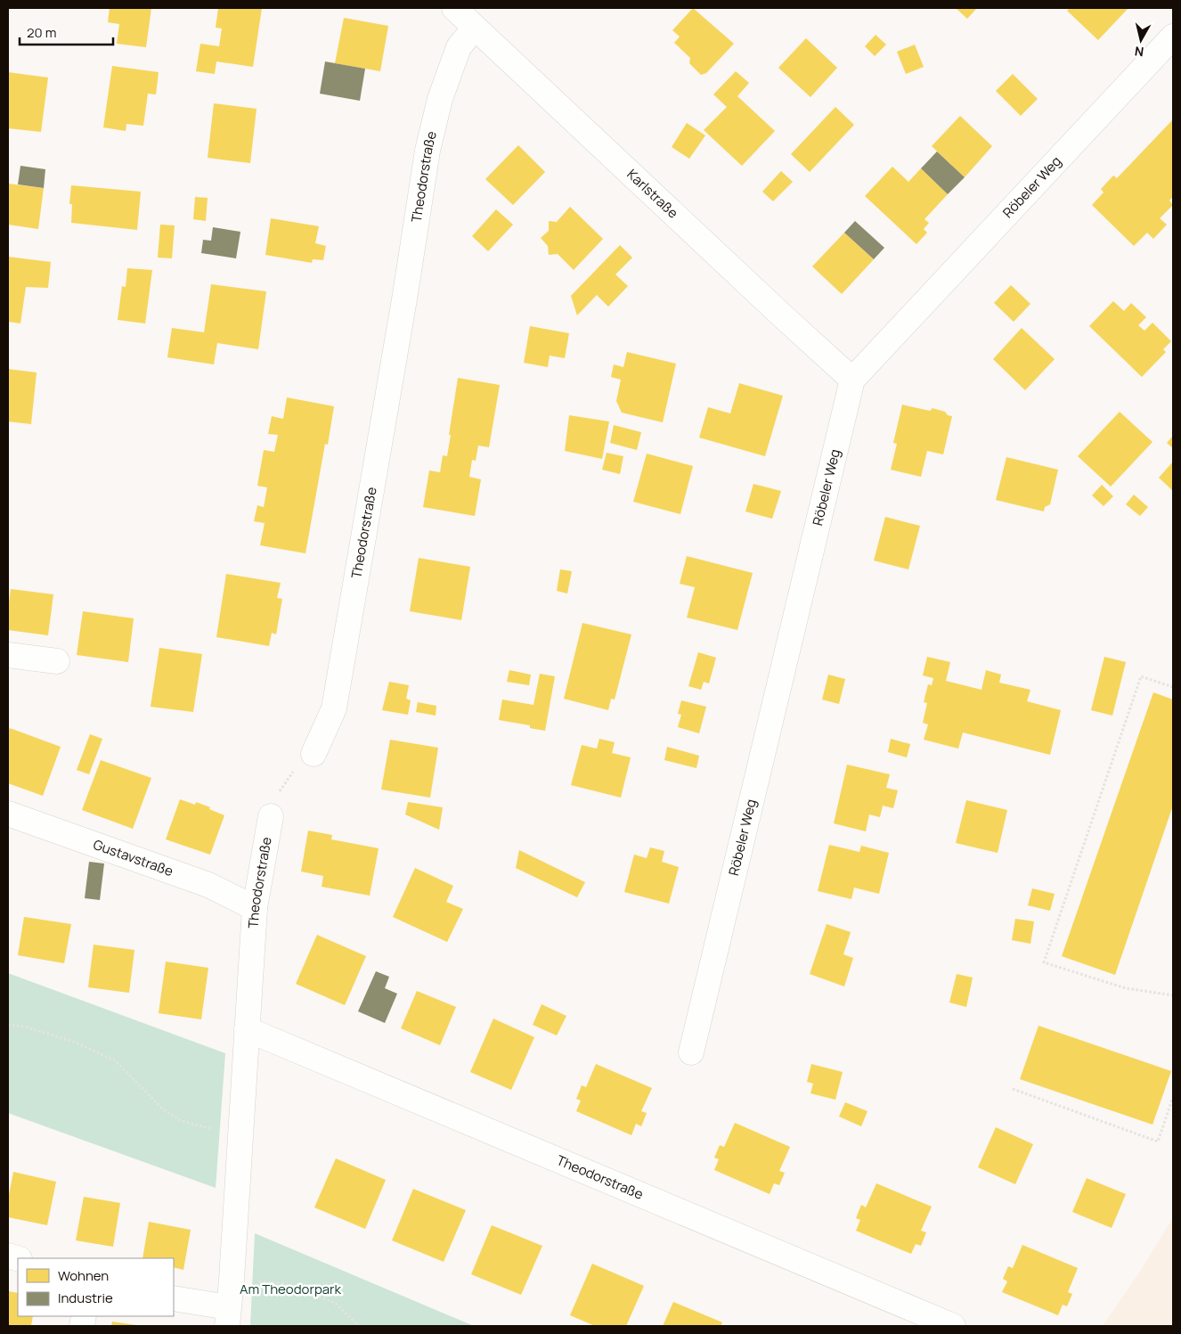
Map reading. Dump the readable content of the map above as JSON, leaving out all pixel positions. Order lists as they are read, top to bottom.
{
  "streets": {
    "street": [
      "Theodorstraße",
      "Röbeler Weg",
      "Karlstraße",
      "Gustavstraße"
    ]
  },
  "crossings": [
    ["Theodorstraße", "Karlstraße"],
    ["Theodorstraße", "Gustavstraße"],
    ["Röbeler Weg", "Karlstraße"]
  ],
  "parks": ["Am Theodorpark"],
  "legend": ["Wohnen", "Industrie"],
  "scale_bar": "20 m",
  "north": "bottom"
}
